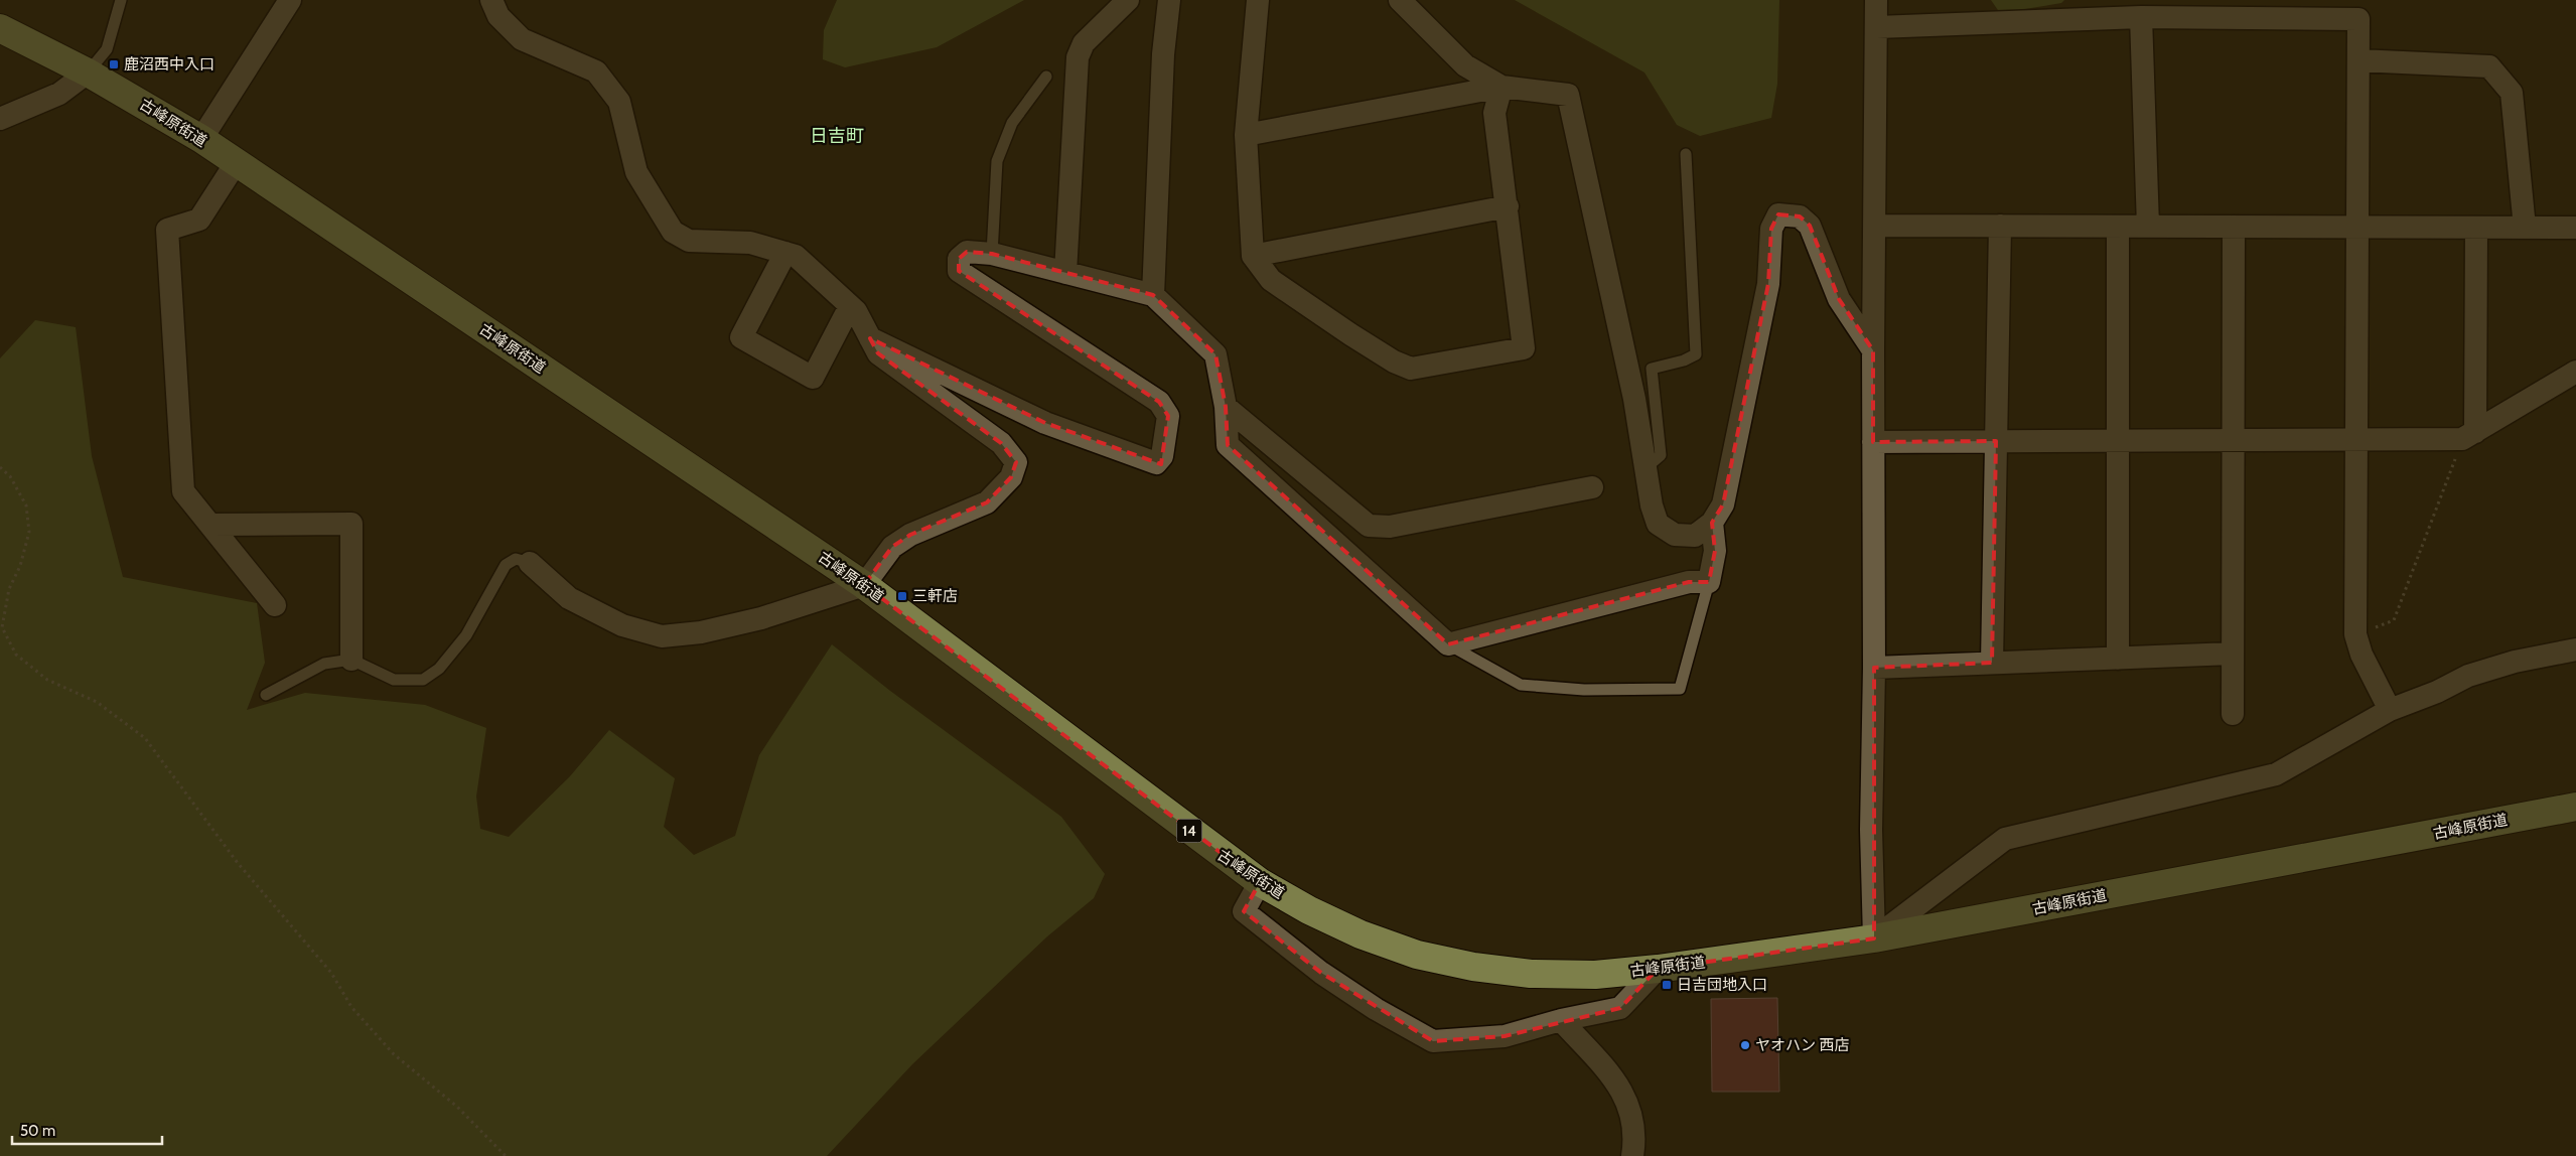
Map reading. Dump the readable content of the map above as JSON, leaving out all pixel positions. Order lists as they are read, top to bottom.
{
  "streets": {
    "main road": ["古峰原街道", "14"]
  },
  "districts": ["日吉町"],
  "places": {
    "transit": ["鹿沼西中入口", "三軒店", "日吉団地入口"],
    "other": ["ヤオハン 西店"]
  },
  "scale_bar": "50 m"
}
